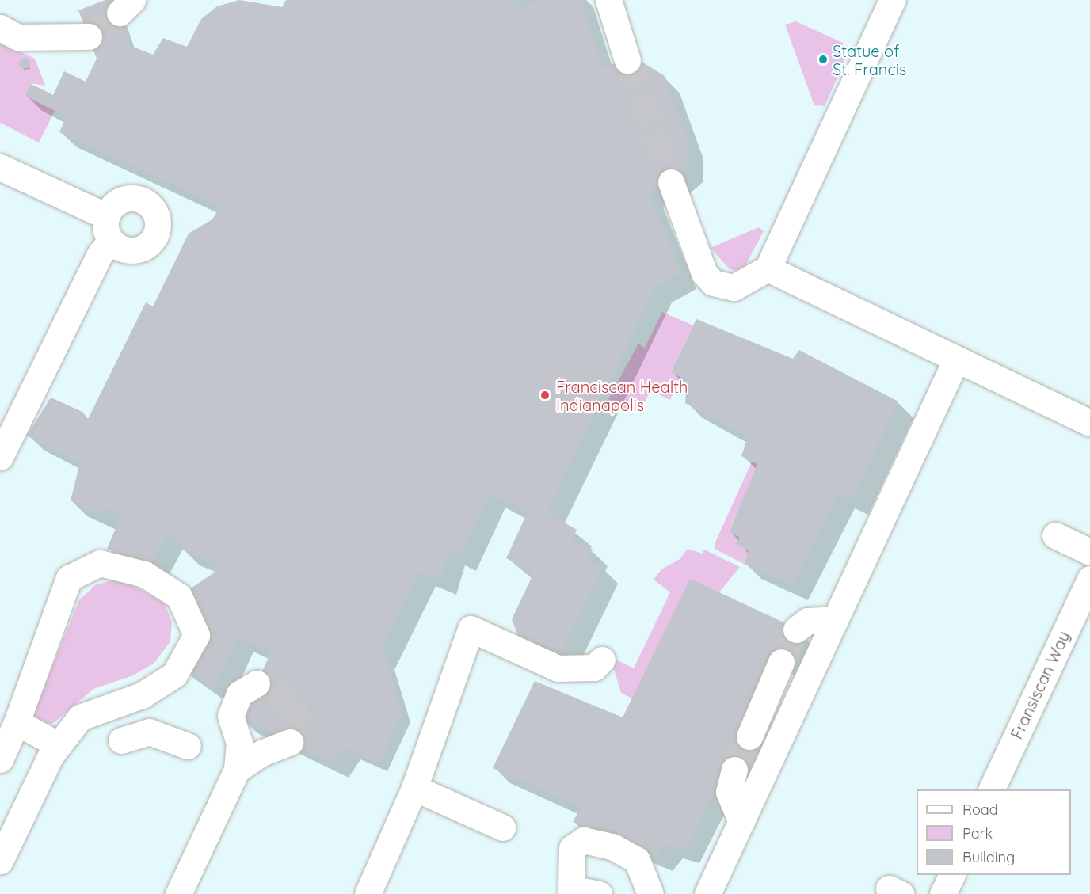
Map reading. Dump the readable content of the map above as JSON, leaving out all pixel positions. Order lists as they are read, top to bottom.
{
  "streets": {
    "street": ["Fransiscan Way"]
  },
  "places": ["Statue of St. Francis", "Franciscan Health Indianapolis"],
  "legend": ["Road", "Park", "Building"]
}
